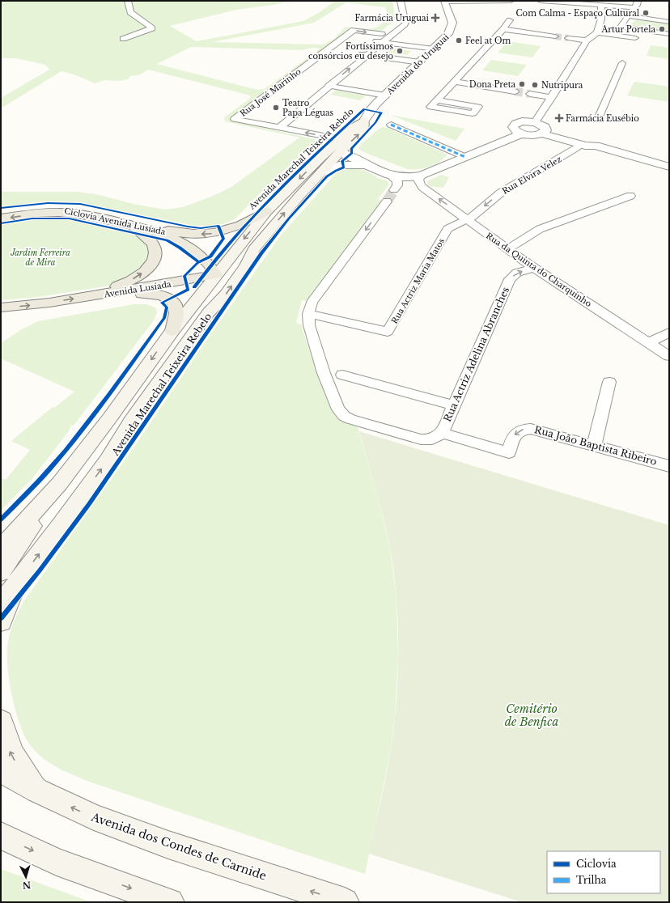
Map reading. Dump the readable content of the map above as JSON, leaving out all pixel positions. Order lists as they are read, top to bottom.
{
  "streets": {
    "main road": ["Avenida Marechal Teixeira Rebelo", "Avenida Lusíada", "Avenida dos Condes de Carnide"],
    "street": [
      "Avenida do Uruguai",
      "Rua José Marinho",
      "Rua Elvira Velez",
      "Rua da Quinta do Charquinho",
      "Rua Actriz Maria Matos",
      "Rua Actriz Adelina Abranches",
      "Rua João Baptista Ribeiro"
    ],
    "cycle path": ["Ciclovia Avenida Lusíada"]
  },
  "crossings": [
    ["Avenida do Uruguai", "Avenida Marechal Teixeira Rebelo"],
    ["Rua José Marinho", "Avenida Marechal Teixeira Rebelo"],
    ["Avenida Marechal Teixeira Rebelo", "Avenida Lusíada"],
    ["Rua Elvira Velez", "Rua da Quinta do Charquinho"],
    ["Rua Elvira Velez", "Rua Actriz Maria Matos"],
    ["Rua da Quinta do Charquinho", "Rua Actriz Maria Matos"],
    ["Rua da Quinta do Charquinho", "Rua Actriz Adelina Abranches"],
    ["Rua Actriz Maria Matos", "Rua Actriz Adelina Abranches"],
    ["Rua Actriz Adelina Abranches", "Rua João Baptista Ribeiro"]
  ],
  "one_way": ["Rua Actriz Adelina Abranches", "Rua João Baptista Ribeiro"],
  "parks": ["Jardim Ferreira de Mira", "Cemitério de Benfica"],
  "places": {
    "other": [
      "Com Calma - Espaço Cultural",
      "Artur Portela",
      "Feel at Om",
      "Fortíssimos consórcios eu desejo",
      "Dona Preta",
      "Nutripura",
      "Teatro Papa Léguas"
    ],
    "health": ["Farmácia Uruguai", "Farmácia Eusébio"]
  },
  "legend": ["Ciclovia", "Trilha"],
  "north": "bottom"
}
